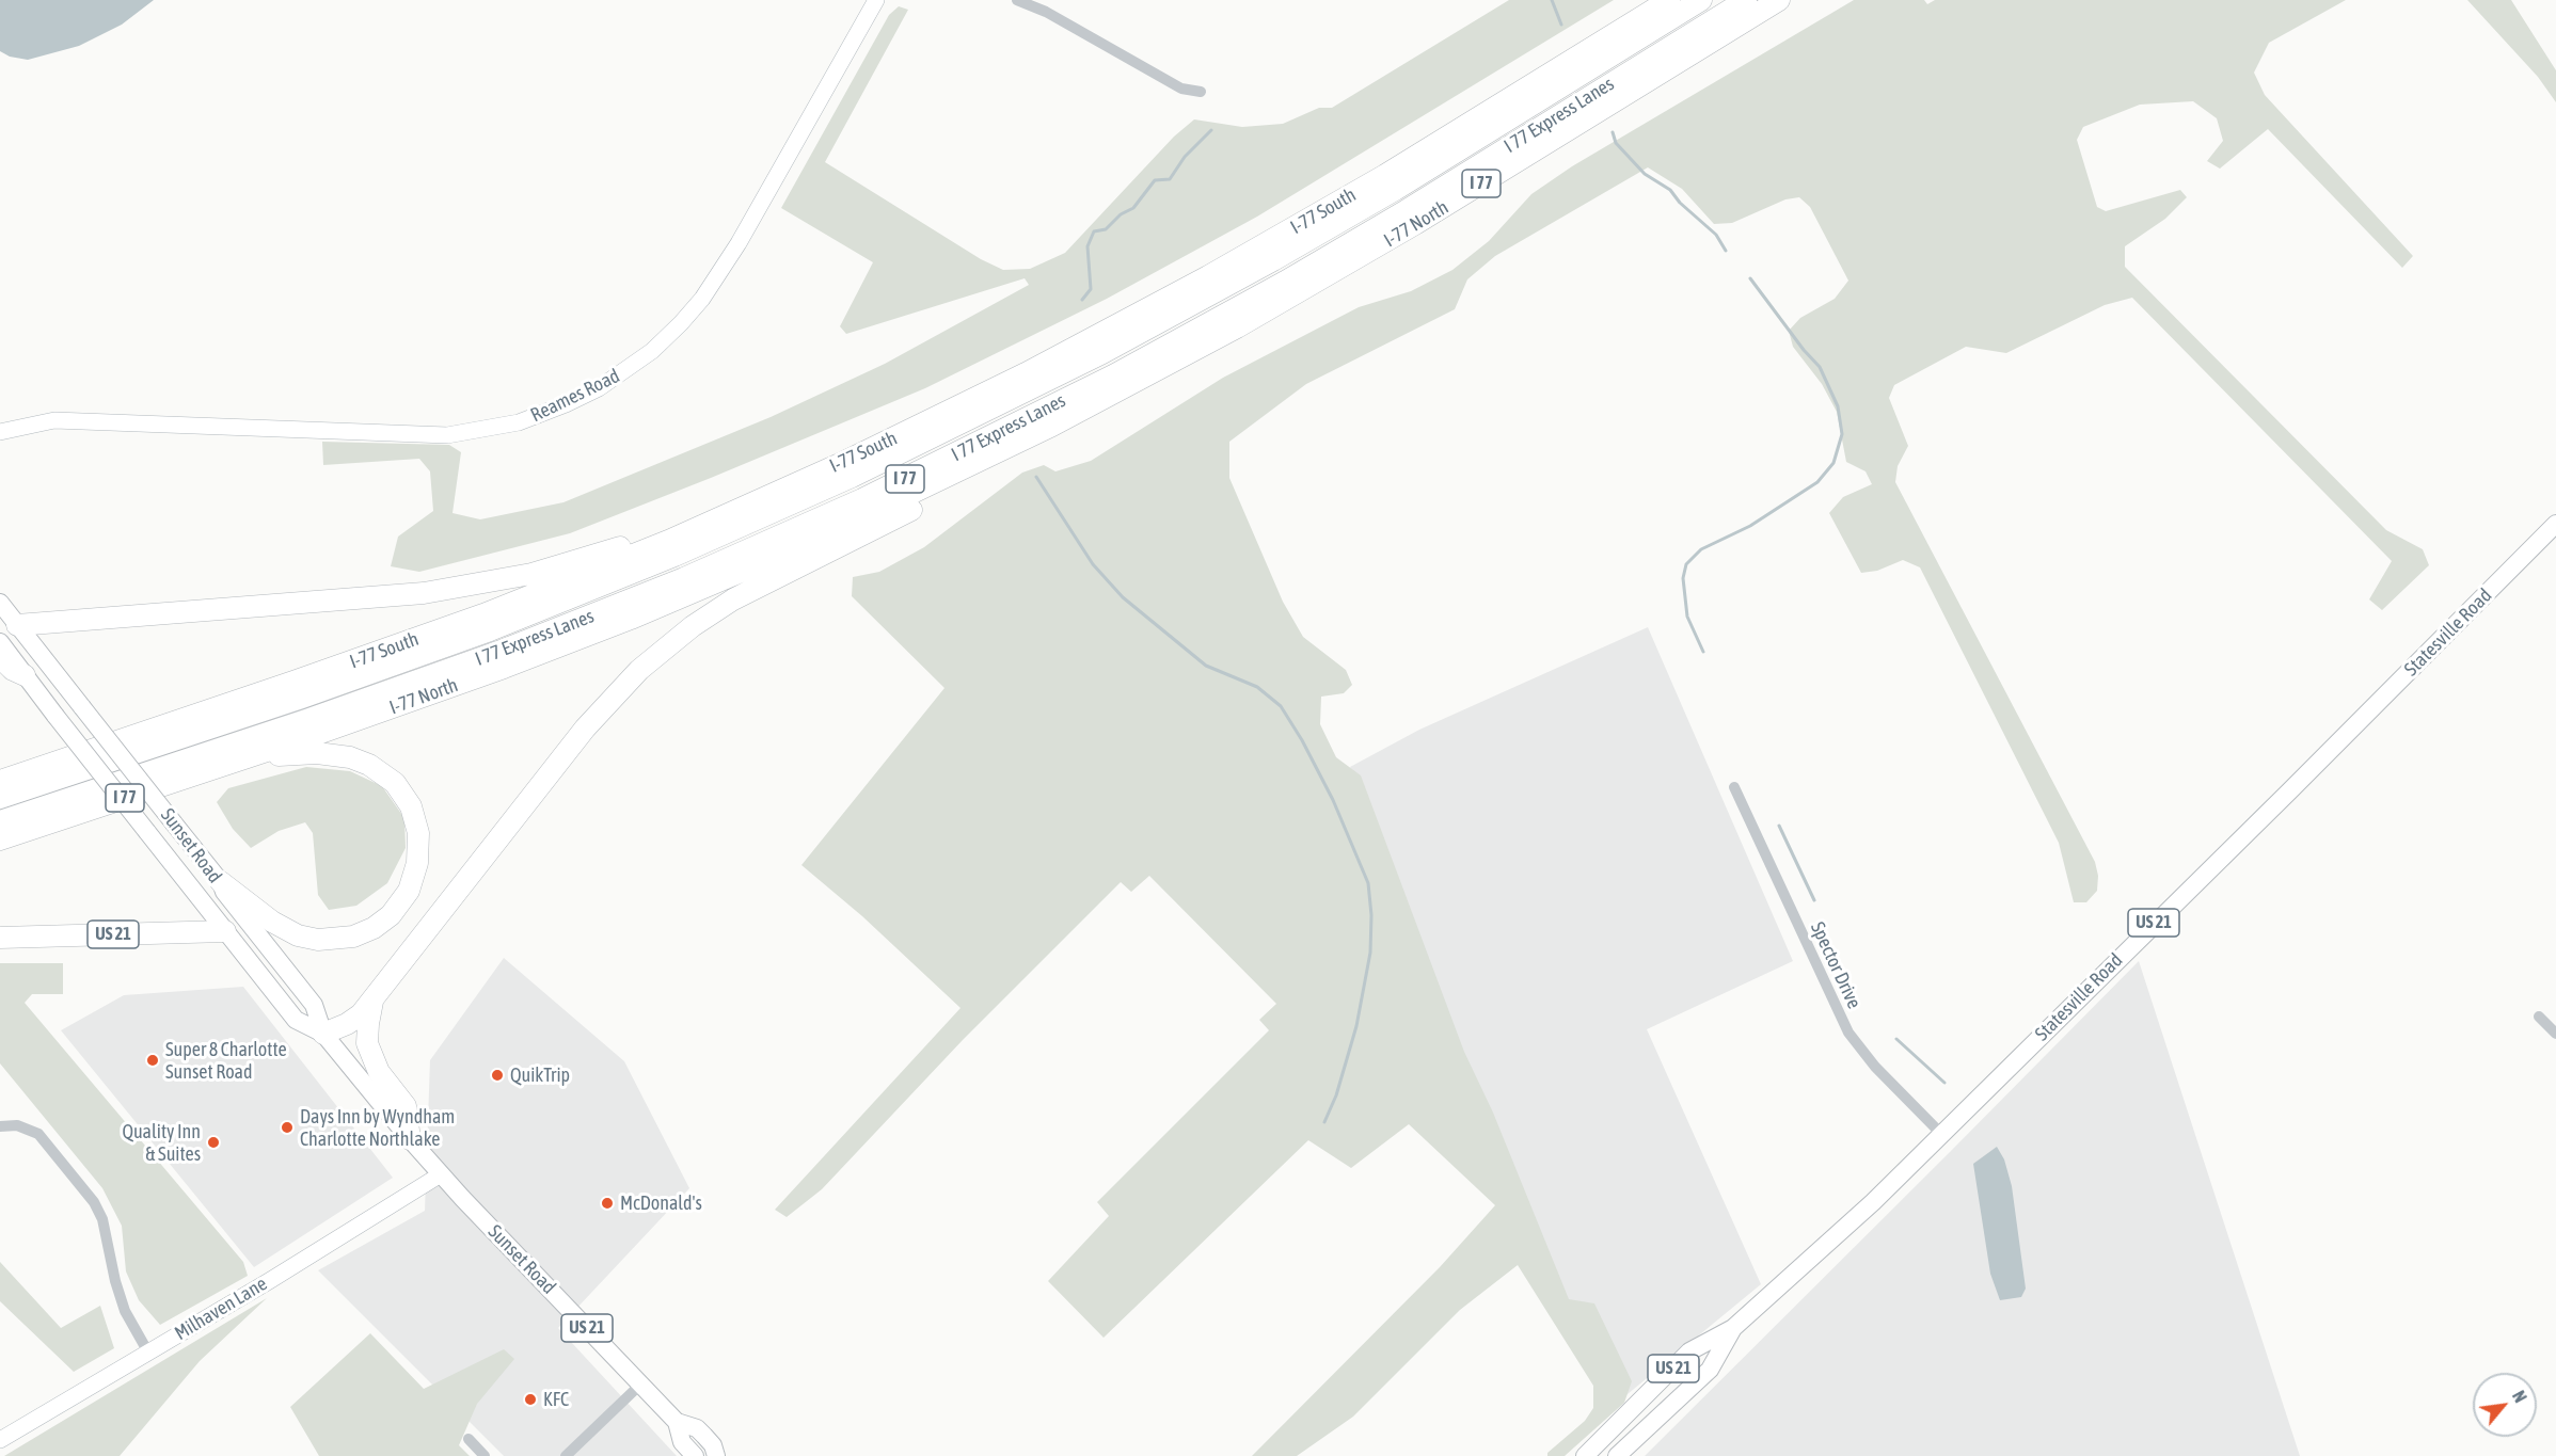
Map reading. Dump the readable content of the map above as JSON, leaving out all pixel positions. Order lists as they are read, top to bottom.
{
  "streets": {
    "highway": [
      "I 77 Express Lanes",
      "I 77",
      "I-77 South",
      "I-77 North",
      "US 21"
    ],
    "main road": [
      "Reames Road",
      "Statesville Road",
      "Sunset Road",
      "Milhaven Lane"
    ],
    "street": ["Spector Drive"]
  },
  "crossings": [
    ["Statesville Road", "Spector Drive"],
    ["Sunset Road", "US 21"],
    ["Sunset Road", "Milhaven Lane"]
  ],
  "places": [
    "Super 8 Charlotte Sunset Road",
    "QuikTrip",
    "Days Inn by Wyndham Charlotte Northlake",
    "Quality Inn & Suites",
    "McDonald's",
    "KFC"
  ],
  "north": "top right"
}
